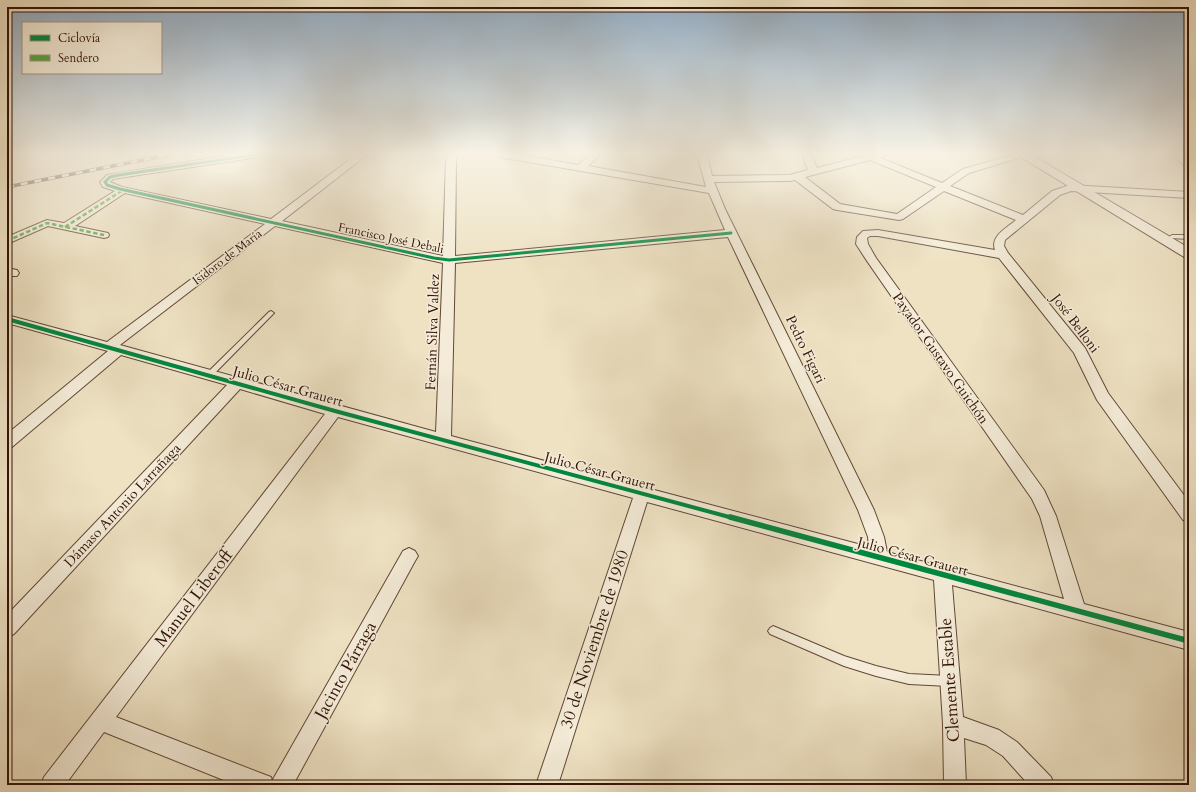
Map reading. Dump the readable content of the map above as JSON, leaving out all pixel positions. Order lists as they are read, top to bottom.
{
  "streets": {
    "street": [
      "Francisco José Debali",
      "Isidoro de María",
      "José Belloni",
      "Fernán Silva Valdez",
      "Pedro Figari",
      "Payador Gustavo Guichón",
      "Julio César Grauert",
      "Dámaso Antonio Larrañaga",
      "Manuel Liberoff",
      "30 de Noviembre de 1980",
      "Jacinto Párraga",
      "Clemente Estable"
    ]
  },
  "crossings": [
    ["Francisco José Debali", "Isidoro de María"],
    ["Francisco José Debali", "Fernán Silva Valdez"],
    ["Francisco José Debali", "Pedro Figari"],
    ["Isidoro de María", "Julio César Grauert"],
    ["José Belloni", "Payador Gustavo Guichón"],
    ["Fernán Silva Valdez", "Julio César Grauert"],
    ["Pedro Figari", "Julio César Grauert"],
    ["Payador Gustavo Guichón", "Julio César Grauert"],
    ["Julio César Grauert", "Dámaso Antonio Larrañaga"],
    ["Julio César Grauert", "Manuel Liberoff"],
    ["Julio César Grauert", "30 de Noviembre de 1980"],
    ["Julio César Grauert", "Clemente Estable"]
  ],
  "legend": ["Ciclovía", "Sendero"]
}
